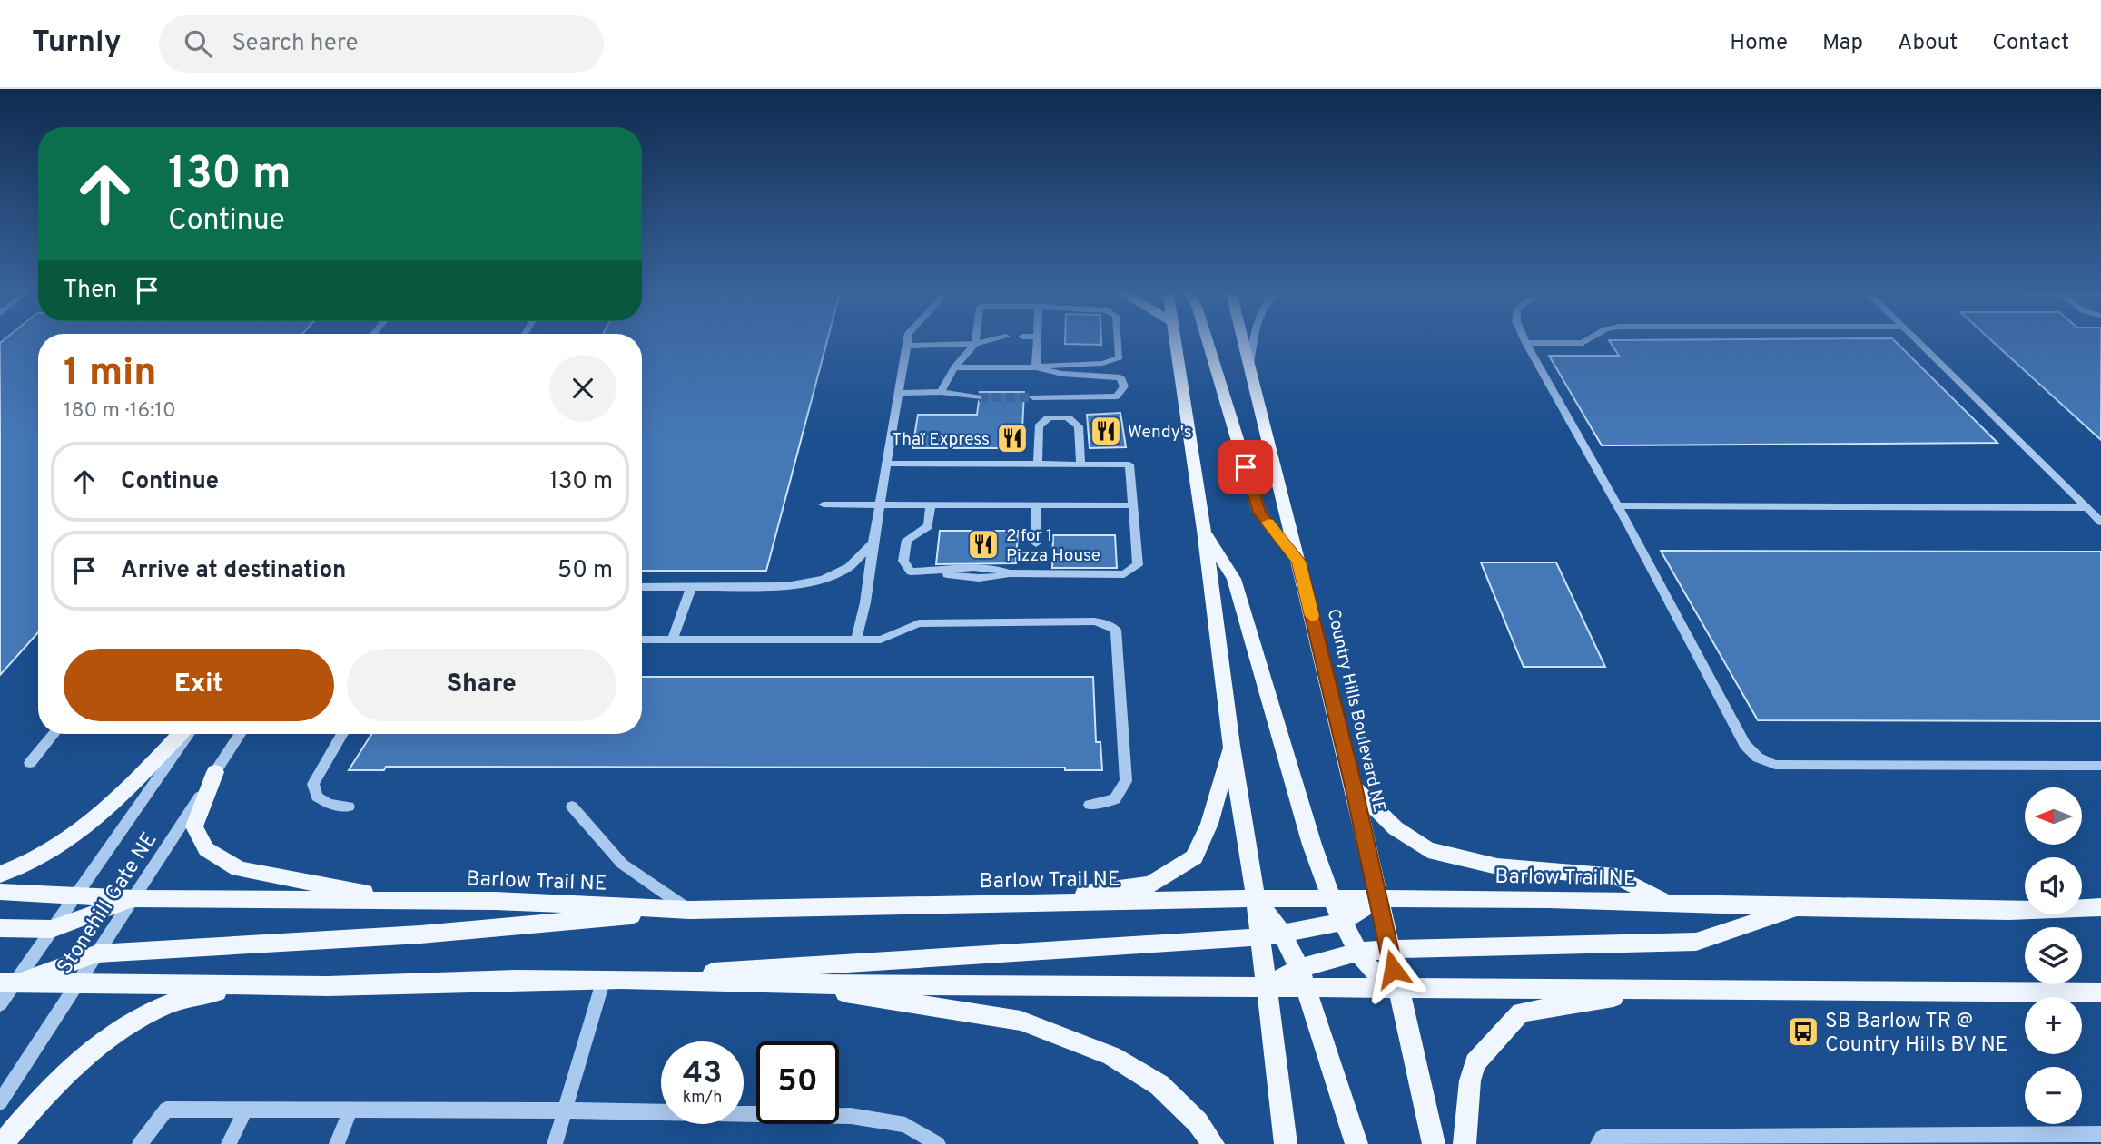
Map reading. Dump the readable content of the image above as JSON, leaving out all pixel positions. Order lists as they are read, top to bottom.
{
  "streets": {
    "main road": ["Country Hills Boulevard NE", "Barlow Trail NE"],
    "street": ["Stonehill Gate NE"]
  },
  "crossings": [
    ["Country Hills Boulevard NE", "Barlow Trail NE"],
    ["Barlow Trail NE", "Stonehill Gate NE"]
  ],
  "places": {
    "restaurant": ["Wendy's", "Thaï Express", "2 for 1 Pizza House"],
    "bus stop": ["SB Barlow TR @ Country Hills BV NE"]
  },
  "north": "left",
  "page": {
    "header": "Turnly",
    "search": "Search here",
    "nav": [
      "Home",
      "Map",
      "About",
      "Contact"
    ],
    "turn": ["130 m", "Continue"],
    "then": "Then",
    "heading": ["1 min", "180 m · 16:10"],
    "list": [
      {
        "name": "Continue",
        "value": "130 m"
      },
      {
        "name": "Arrive at destination",
        "value": "50 m"
      }
    ],
    "buttons": ["Exit", "Share"],
    "map_buttons": ["+", "−"],
    "speed": "43 km/h",
    "limit": "50"
  }
}
